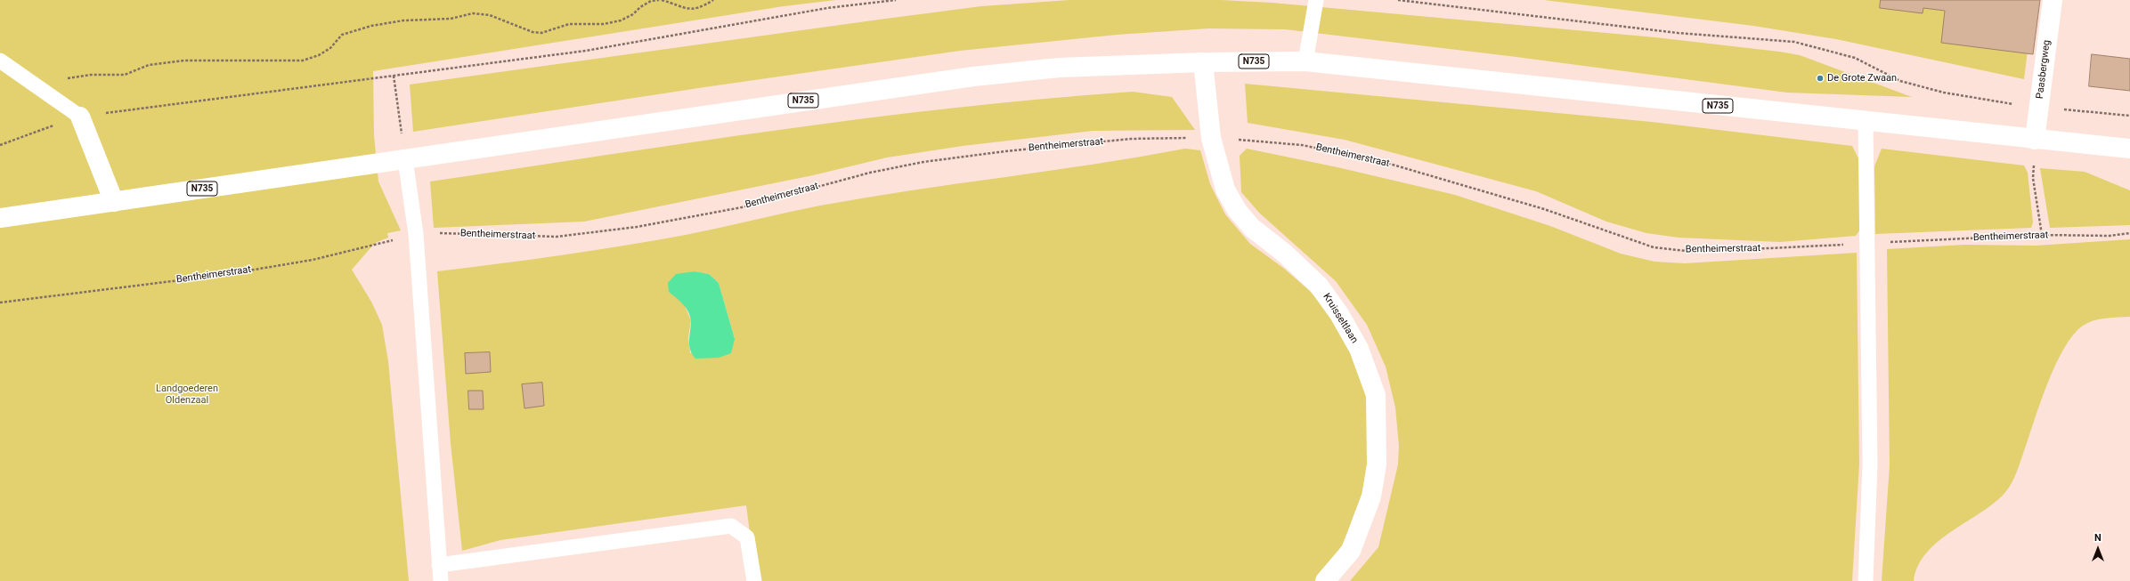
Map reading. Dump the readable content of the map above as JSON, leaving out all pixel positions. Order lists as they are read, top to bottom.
{
  "streets": {
    "main road": ["N735", "Paasbergweg", "Kruisseltlaan"],
    "path": ["Bentheimerstraat"]
  },
  "crossings": [
    ["N735", "Paasbergweg"],
    ["N735", "Kruisseltlaan"],
    ["Bentheimerstraat", "Kruisseltlaan"]
  ],
  "parks": ["Landgoederen Oldenzaal"],
  "places": ["De Grote Zwaan"],
  "north": "top"
}
